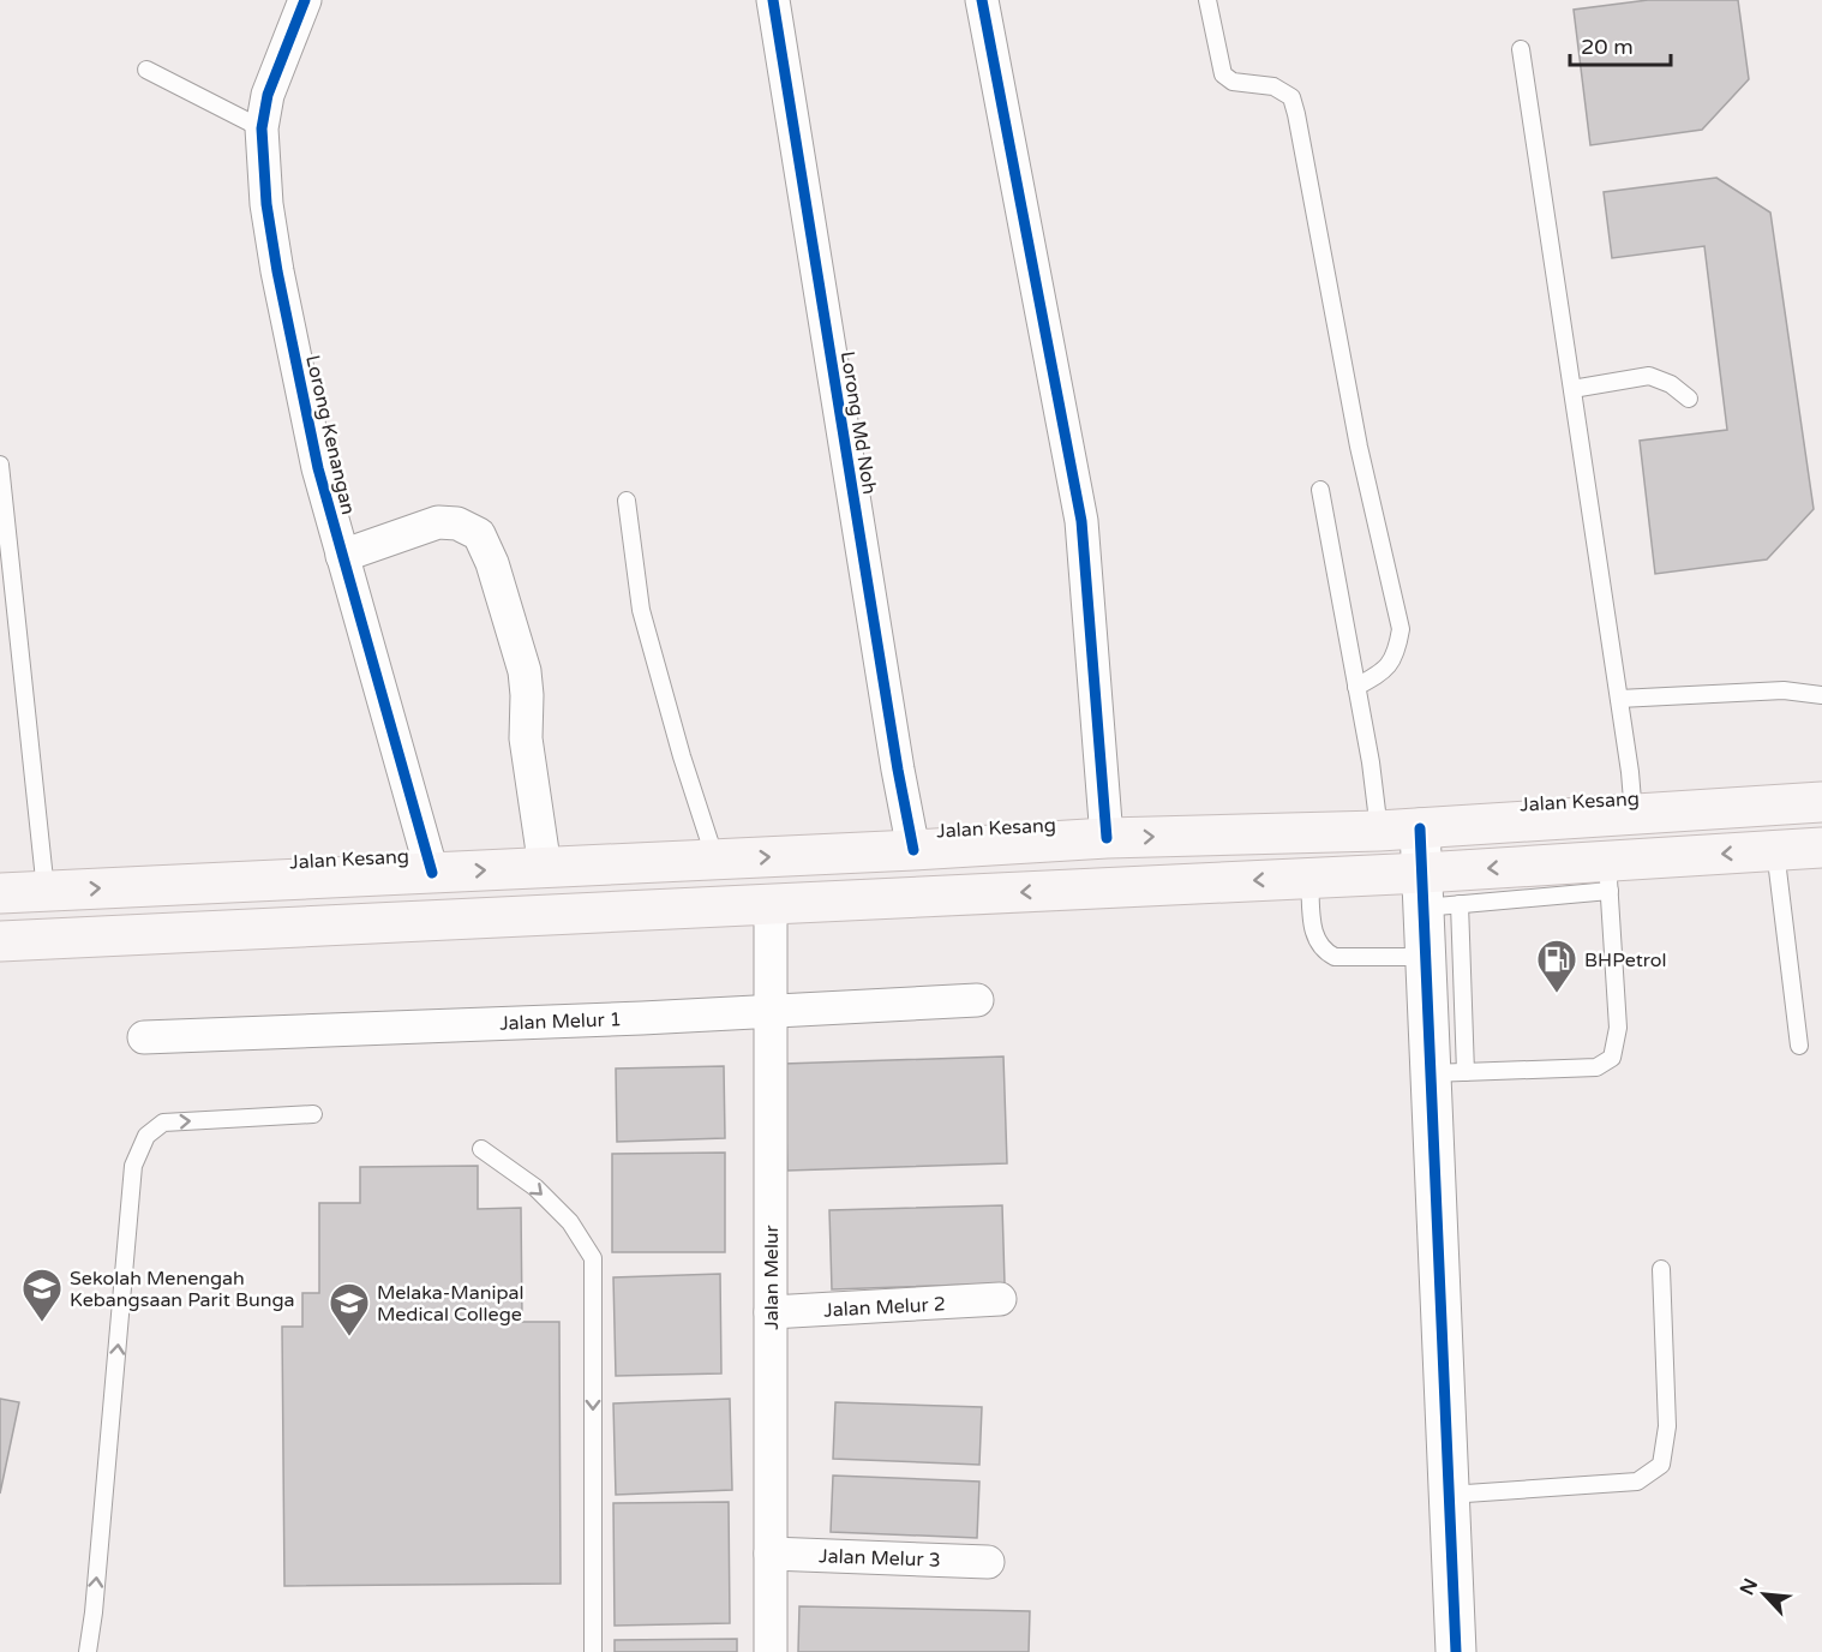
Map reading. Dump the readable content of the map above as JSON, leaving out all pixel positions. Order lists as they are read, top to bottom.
{
  "streets": {
    "main road": ["Jalan Kesang"],
    "street": [
      "Lorong Md Noh",
      "Lorong Kenangan",
      "Jalan Melur 1",
      "Jalan Melur",
      "Jalan Melur 2",
      "Jalan Melur 3"
    ]
  },
  "crossings": [
    ["Lorong Md Noh", "Jalan Kesang"],
    ["Lorong Kenangan", "Jalan Kesang"],
    ["Jalan Melur 1", "Jalan Melur"],
    ["Jalan Melur", "Jalan Melur 2"],
    ["Jalan Melur", "Jalan Melur 3"]
  ],
  "places": {
    "fuel station": ["BHPetrol"],
    "school or university": ["Sekolah Menengah Kebangsaan Parit Bunga", "Melaka-Manipal Medical College"]
  },
  "scale_bar": "20 m",
  "north": "top left"
}
